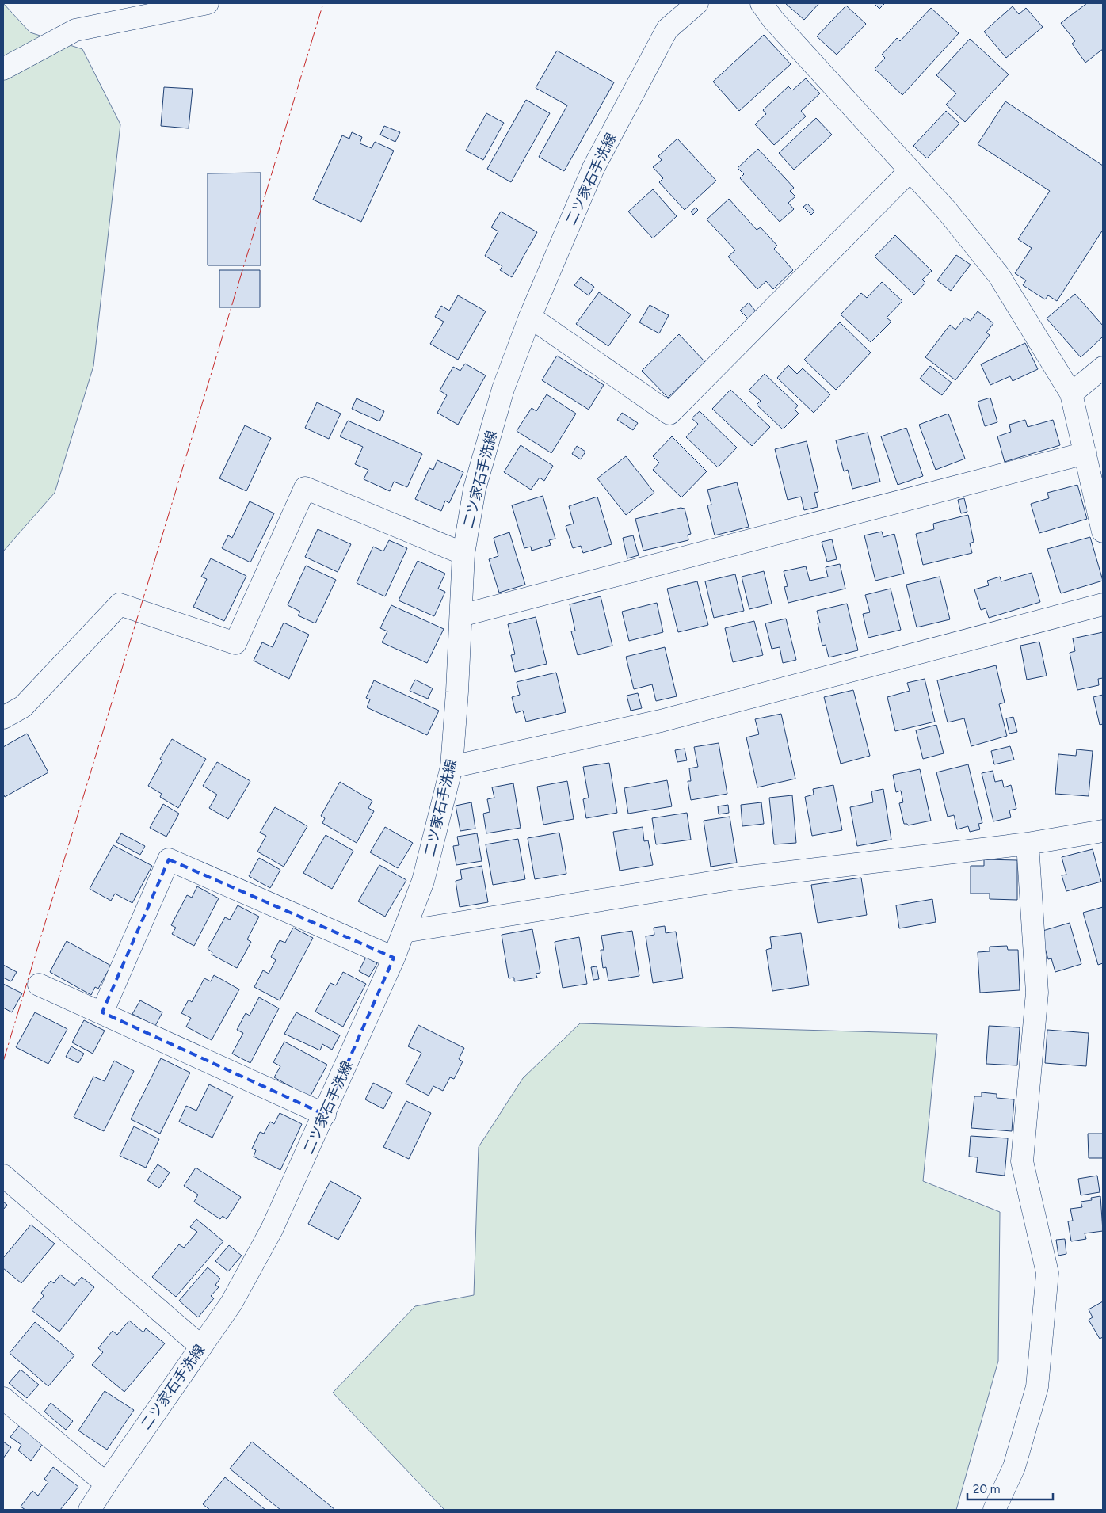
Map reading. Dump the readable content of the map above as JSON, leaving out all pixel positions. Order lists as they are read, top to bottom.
{
  "streets": {
    "street": ["二ツ家石手洗線"]
  },
  "scale_bar": "20 m"
}
